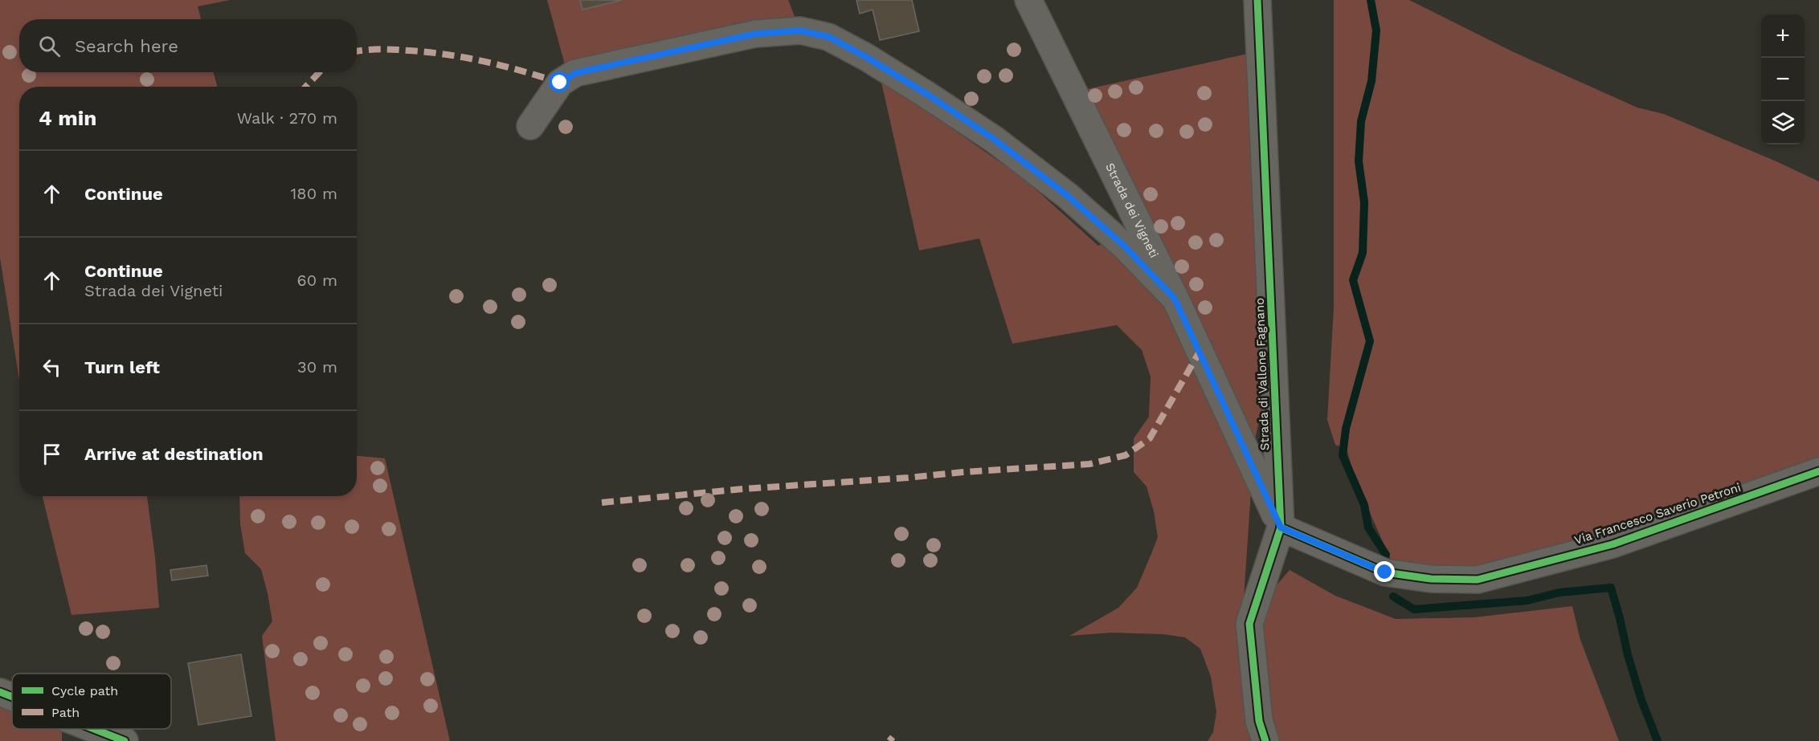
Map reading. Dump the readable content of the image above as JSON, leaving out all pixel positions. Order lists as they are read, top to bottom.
{
  "streets": {
    "street": ["Strada dei Vigneti", "Strada di Vallone Fagnano", "Via Francesco Saverio Petroni"]
  },
  "crossings": [
    ["Strada dei Vigneti", "Strada di Vallone Fagnano"],
    ["Strada dei Vigneti", "Via Francesco Saverio Petroni"],
    ["Strada di Vallone Fagnano", "Via Francesco Saverio Petroni"]
  ],
  "legend": ["Cycle path", "Path"],
  "page": {
    "map_buttons": ["+", "−"],
    "search": "Search here",
    "heading": ["4 min", "Walk · 270 m"],
    "list": [
      ["Continue", "180 m"],
      ["Continue", "Strada dei Vigneti", "60 m"],
      ["Turn left", "30 m"],
      "Arrive at destination"
    ]
  }
}
